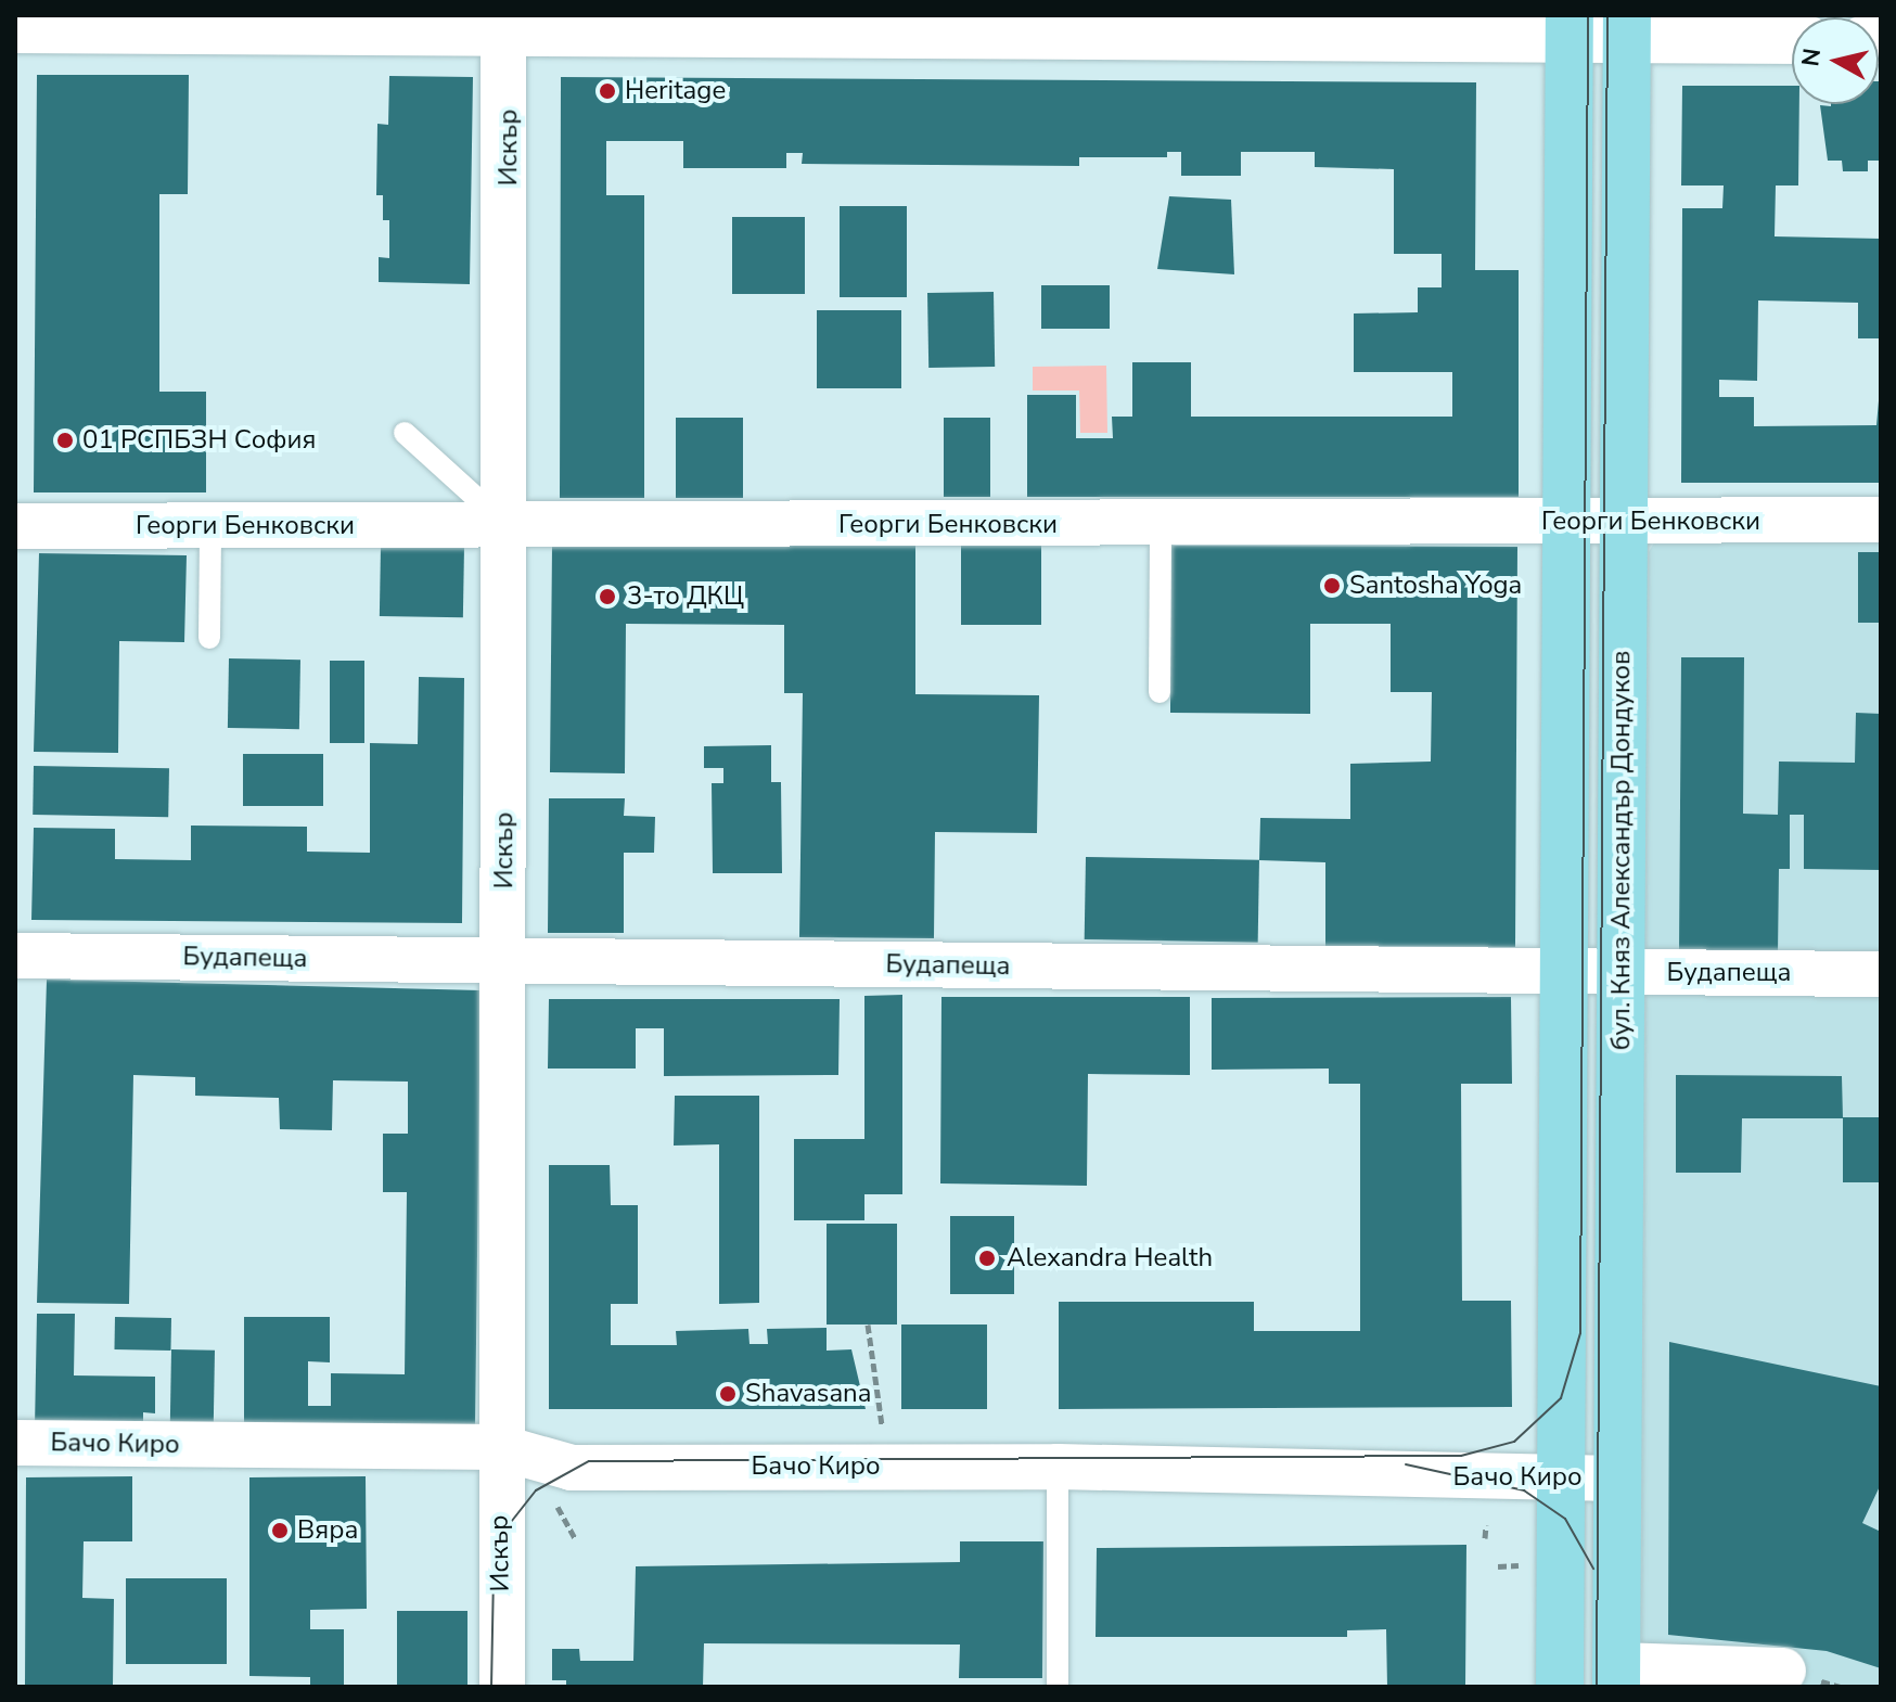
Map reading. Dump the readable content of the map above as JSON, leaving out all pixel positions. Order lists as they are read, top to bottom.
{
  "streets": {
    "main road": ["бул. Княз Александър Дондуков"],
    "street": [
      "Искър",
      "Георги Бенковски",
      "Будапеща",
      "Бачо Киро"
    ]
  },
  "crossings": [
    ["Искър", "Георги Бенковски"],
    ["Искър", "Будапеща"],
    ["Искър", "Бачо Киро"],
    ["Георги Бенковски", "бул. Княз Александър Дондуков"],
    ["бул. Княз Александър Дондуков", "Будапеща"],
    ["бул. Княз Александър Дондуков", "Бачо Киро"]
  ],
  "places": [
    "Heritage",
    "01 РСПБЗН София",
    "Santosha Yoga",
    "3-то ДКЦ",
    "Alexandra Health",
    "Shavasana",
    "Вяра"
  ],
  "north": "left"
}
